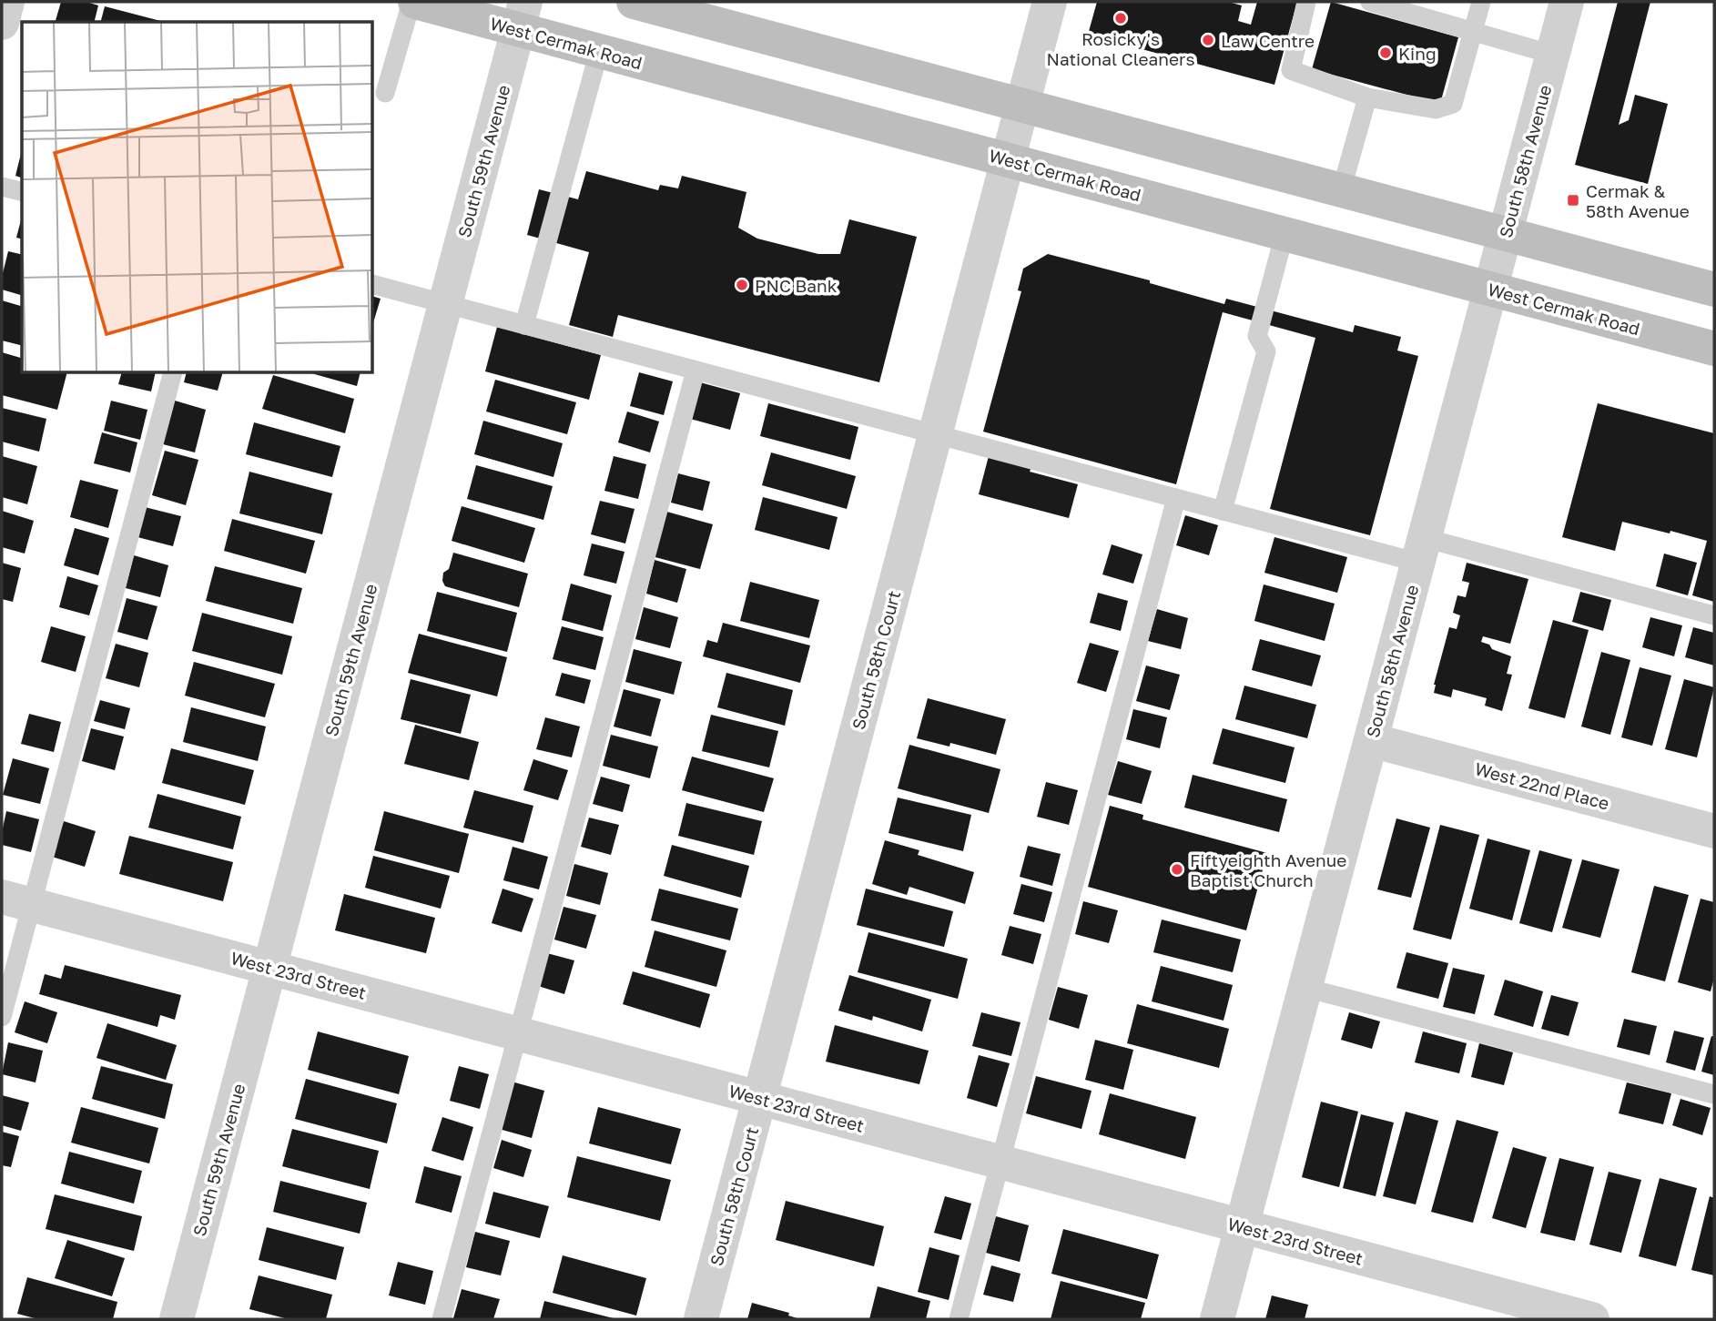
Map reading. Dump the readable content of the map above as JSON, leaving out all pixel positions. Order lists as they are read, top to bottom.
{
  "streets": {
    "main road": ["West Cermak Road"],
    "street": [
      "South 59th Avenue",
      "South 58th Avenue",
      "South 58th Court",
      "West 22nd Place",
      "West 23rd Street"
    ]
  },
  "crossings": [
    ["West Cermak Road", "South 59th Avenue"],
    ["West Cermak Road", "South 58th Avenue"],
    ["West Cermak Road", "South 58th Court"],
    ["South 59th Avenue", "West 23rd Street"],
    ["South 58th Avenue", "West 22nd Place"],
    ["South 58th Avenue", "West 23rd Street"],
    ["South 58th Court", "West 23rd Street"]
  ],
  "places": {
    "other": [
      "Rosicky's National Cleaners",
      "Law Centre",
      "King",
      "PNC Bank",
      "Fiftyeighth Avenue Baptist Church"
    ],
    "transit": ["Cermak & 58th Avenue"]
  }
}
